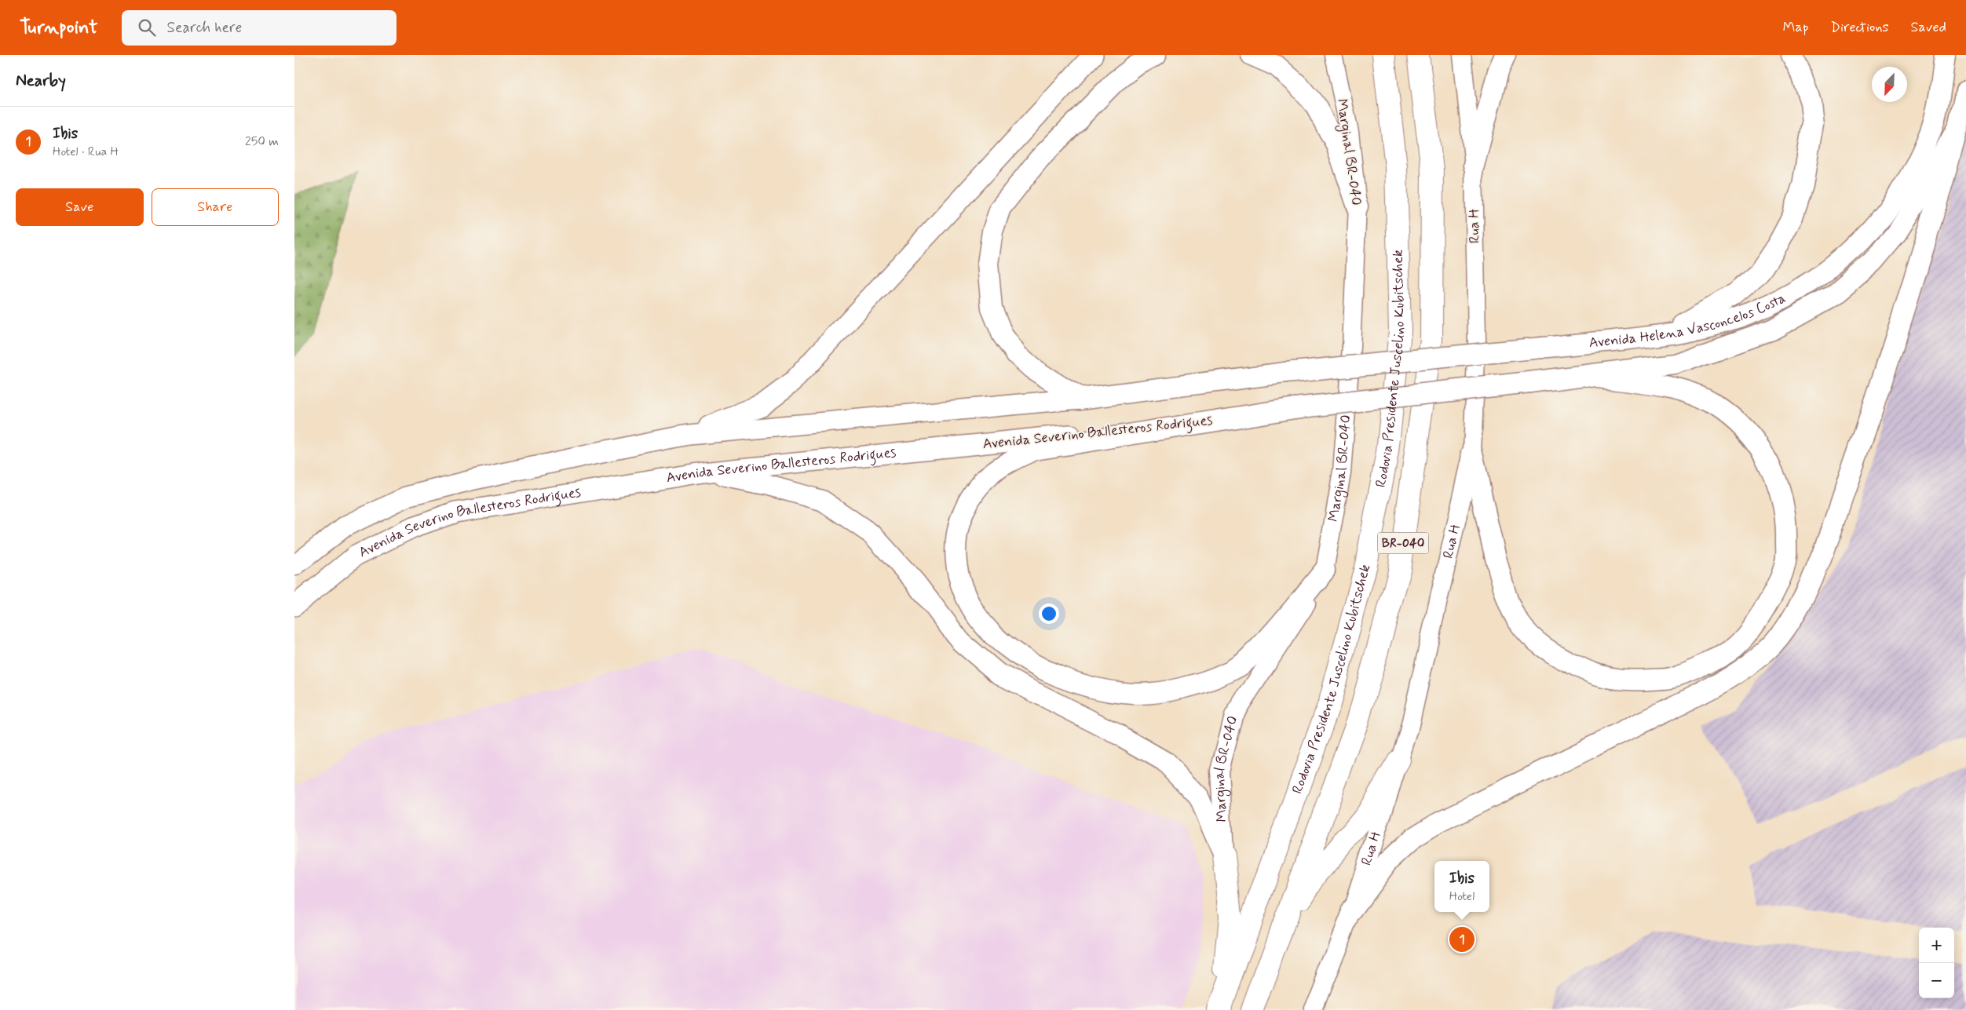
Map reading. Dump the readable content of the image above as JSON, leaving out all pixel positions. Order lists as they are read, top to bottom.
{
  "streets": {
    "highway": [
      "Avenida Helena Vasconcelos Costa",
      "Rodovia Presidente Juscelino Kubitschek",
      "Avenida Severino Ballesteros Rodrigues",
      "BR-040"
    ],
    "main road": ["Marginal BR-040", "Rua H"]
  },
  "crossings": [
    ["Avenida Helena Vasconcelos Costa", "Avenida Severino Ballesteros Rodrigues"]
  ],
  "north": "bottom left",
  "page": {
    "header": "Turnpoint",
    "search": "Search here",
    "nav": ["Map", "Directions", "Saved"],
    "heading": "Nearby",
    "list": [
      {
        "mark": "1",
        "name": "Ibis",
        "note": "Hotel · Rua H",
        "value": "250 m"
      }
    ],
    "buttons": ["Save", "Share"],
    "popup": ["Ibis", "Hotel"],
    "pins": "1",
    "map_buttons": ["+", "−"]
  }
}
